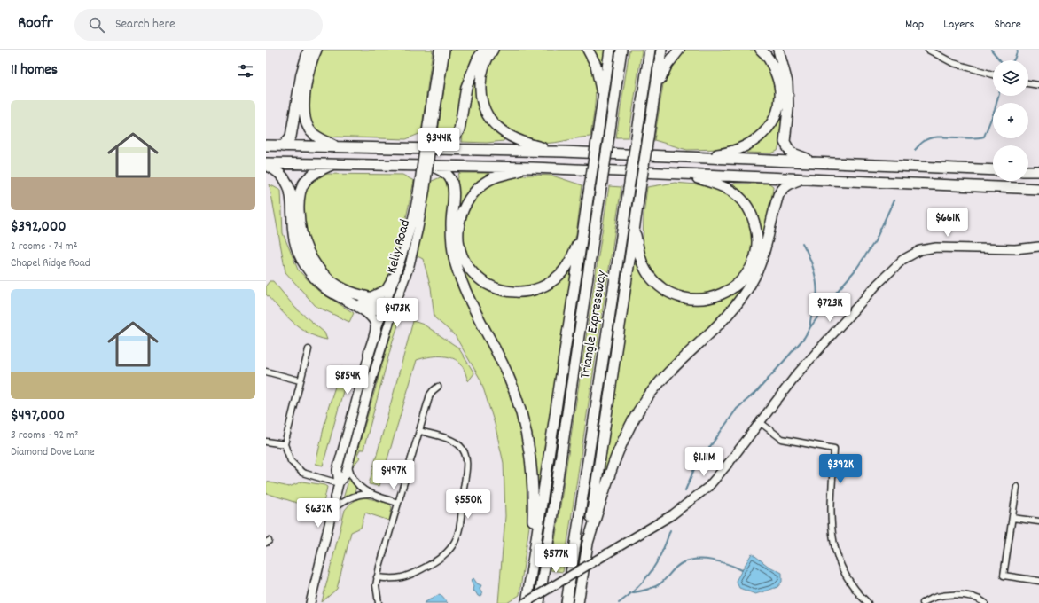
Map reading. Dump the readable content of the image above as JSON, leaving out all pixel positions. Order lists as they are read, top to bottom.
{
  "streets": {
    "highway": ["Triangle Expressway"],
    "main road": ["Kelly Road"]
  },
  "page": {
    "header": "Roofr",
    "search": "Search here",
    "nav": ["Map", "Layers", "Share"],
    "heading": "11 homes",
    "map_buttons": ["+", "−"],
    "list": [
      {
        "name": "$392,000",
        "note": "2 rooms · 74 m² · Chapel Ridge Road"
      },
      {
        "name": "$497,000",
        "note": "3 rooms · 92 m² · Diamond Dove Lane"
      }
    ],
    "price": [
      "$344K",
      "$661K",
      "$723K",
      "$473K",
      "$854K",
      "$1.11M",
      "$392K",
      "$497K",
      "$550K",
      "$632K",
      "$577K"
    ]
  }
}
